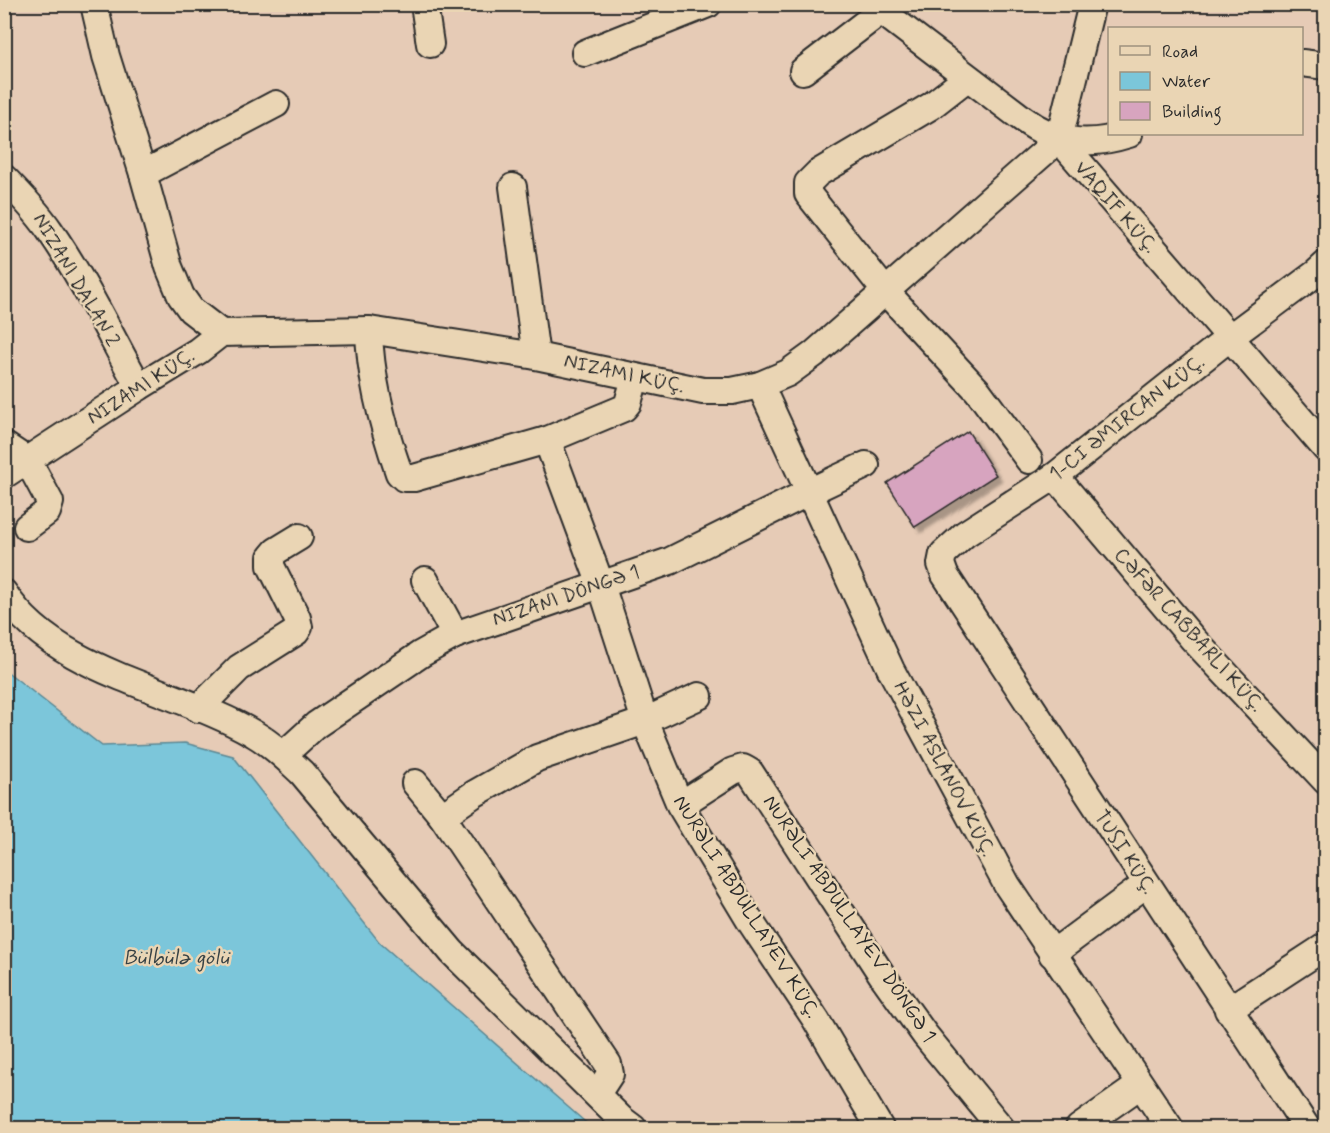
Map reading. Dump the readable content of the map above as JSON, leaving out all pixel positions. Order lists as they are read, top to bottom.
{
  "streets": {
    "street": [
      "VAQIF KÜÇ.",
      "NIZANI DALAN 2",
      "NIZAMI KÜÇ.",
      "1-CI ƏMIRCAN KÜÇ.",
      "NIZANI DÖNGƏ 1",
      "HƏZI ASLANOV KÜÇ.",
      "TUSI KÜÇ.",
      "NURƏLI ABDULLAYEV KÜÇ.",
      "NURƏLI ABDULLAYEV DÖNGƏ 1"
    ]
  },
  "crossings": [
    ["VAQIF KÜÇ.", "NIZAMI KÜÇ."],
    ["VAQIF KÜÇ.", "1-CI ƏMIRCAN KÜÇ."],
    ["NIZANI DALAN 2", "NIZAMI KÜÇ."],
    ["NIZAMI KÜÇ.", "HƏZI ASLANOV KÜÇ."],
    ["1-CI ƏMIRCAN KÜÇ.", "TUSI KÜÇ."],
    ["NIZANI DÖNGƏ 1", "HƏZI ASLANOV KÜÇ."],
    ["NIZANI DÖNGƏ 1", "NURƏLI ABDULLAYEV KÜÇ."],
    ["NURƏLI ABDULLAYEV KÜÇ.", "NURƏLI ABDULLAYEV DÖNGƏ 1"]
  ],
  "water": ["Bülbülə gölü"],
  "legend": ["Road", "Water", "Building"]
}
